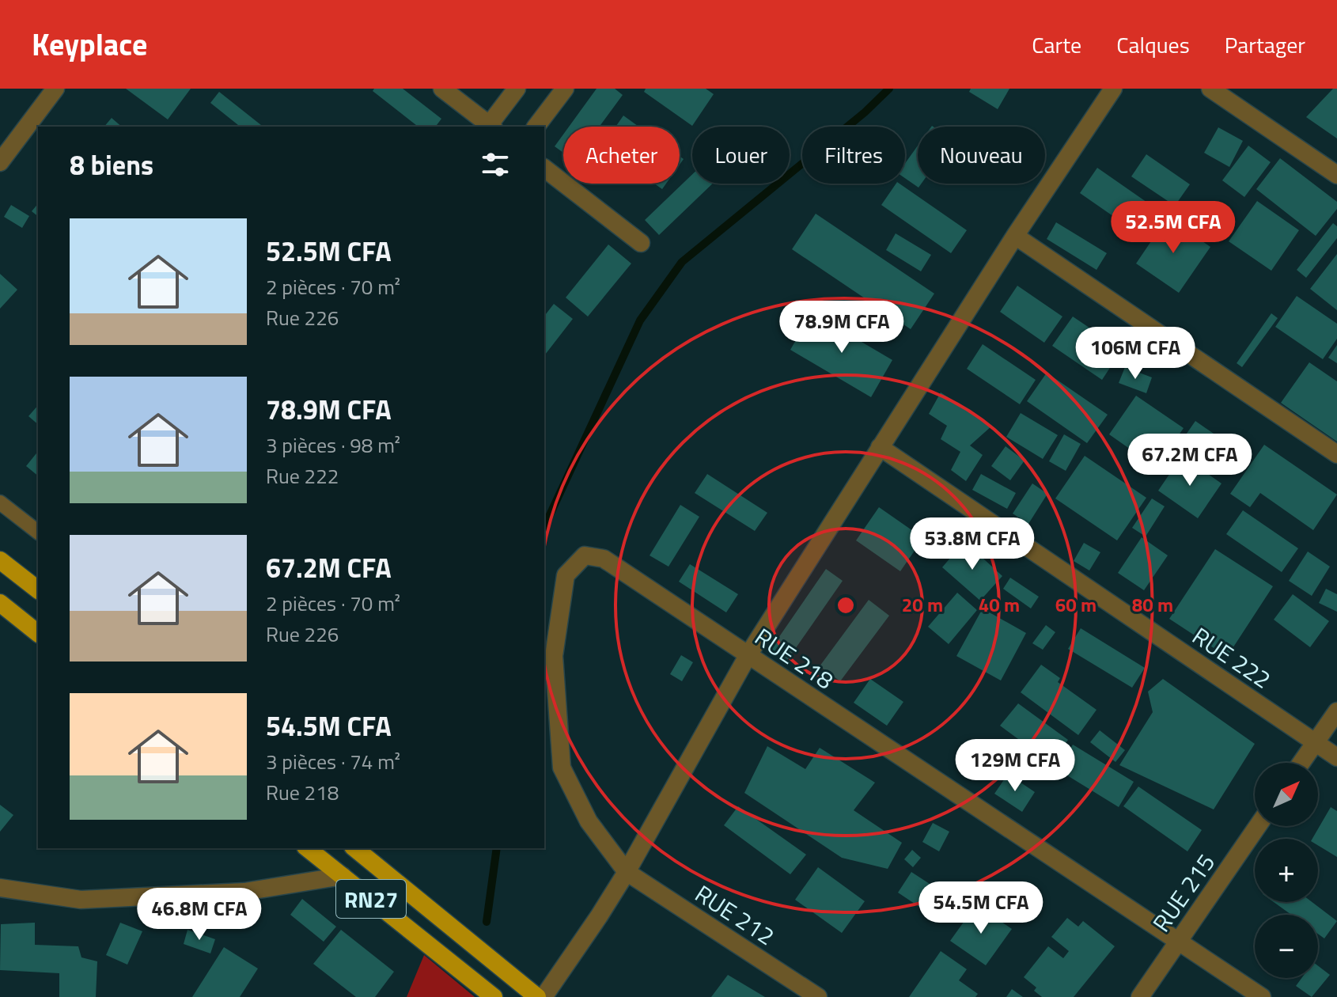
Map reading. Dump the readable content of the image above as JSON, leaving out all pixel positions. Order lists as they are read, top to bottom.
{
  "streets": {
    "main road": ["RN27"],
    "street": [
      "RUE 222",
      "RUE 218",
      "RUE 215",
      "RUE 212"
    ]
  },
  "crossings": [
    ["RUE 218", "RUE 215"],
    ["RUE 218", "RUE 212"]
  ],
  "north": "top right",
  "page": {
    "header": "Keyplace",
    "nav": ["Carte", "Calques", "Partager"],
    "chip": [
      "Acheter",
      "Louer",
      "Filtres",
      "Nouveau"
    ],
    "heading": "8 biens",
    "price": [
      "52.5M CFA",
      "78.9M CFA",
      "106M CFA",
      "67.2M CFA",
      "53.8M CFA",
      "129M CFA",
      "54.5M CFA",
      "46.8M CFA"
    ],
    "list": [
      {
        "name": "52.5M CFA",
        "note": "2 pièces · 70 m² · Rue 226"
      },
      {
        "name": "78.9M CFA",
        "note": "3 pièces · 98 m² · Rue 222"
      },
      {
        "name": "67.2M CFA",
        "note": "2 pièces · 70 m² · Rue 226"
      },
      {
        "name": "54.5M CFA",
        "note": "3 pièces · 74 m² · Rue 218"
      }
    ],
    "map_buttons": ["+", "−"]
  },
  "rings": [
    "20 m",
    "40 m",
    "60 m",
    "80 m"
  ]
}
